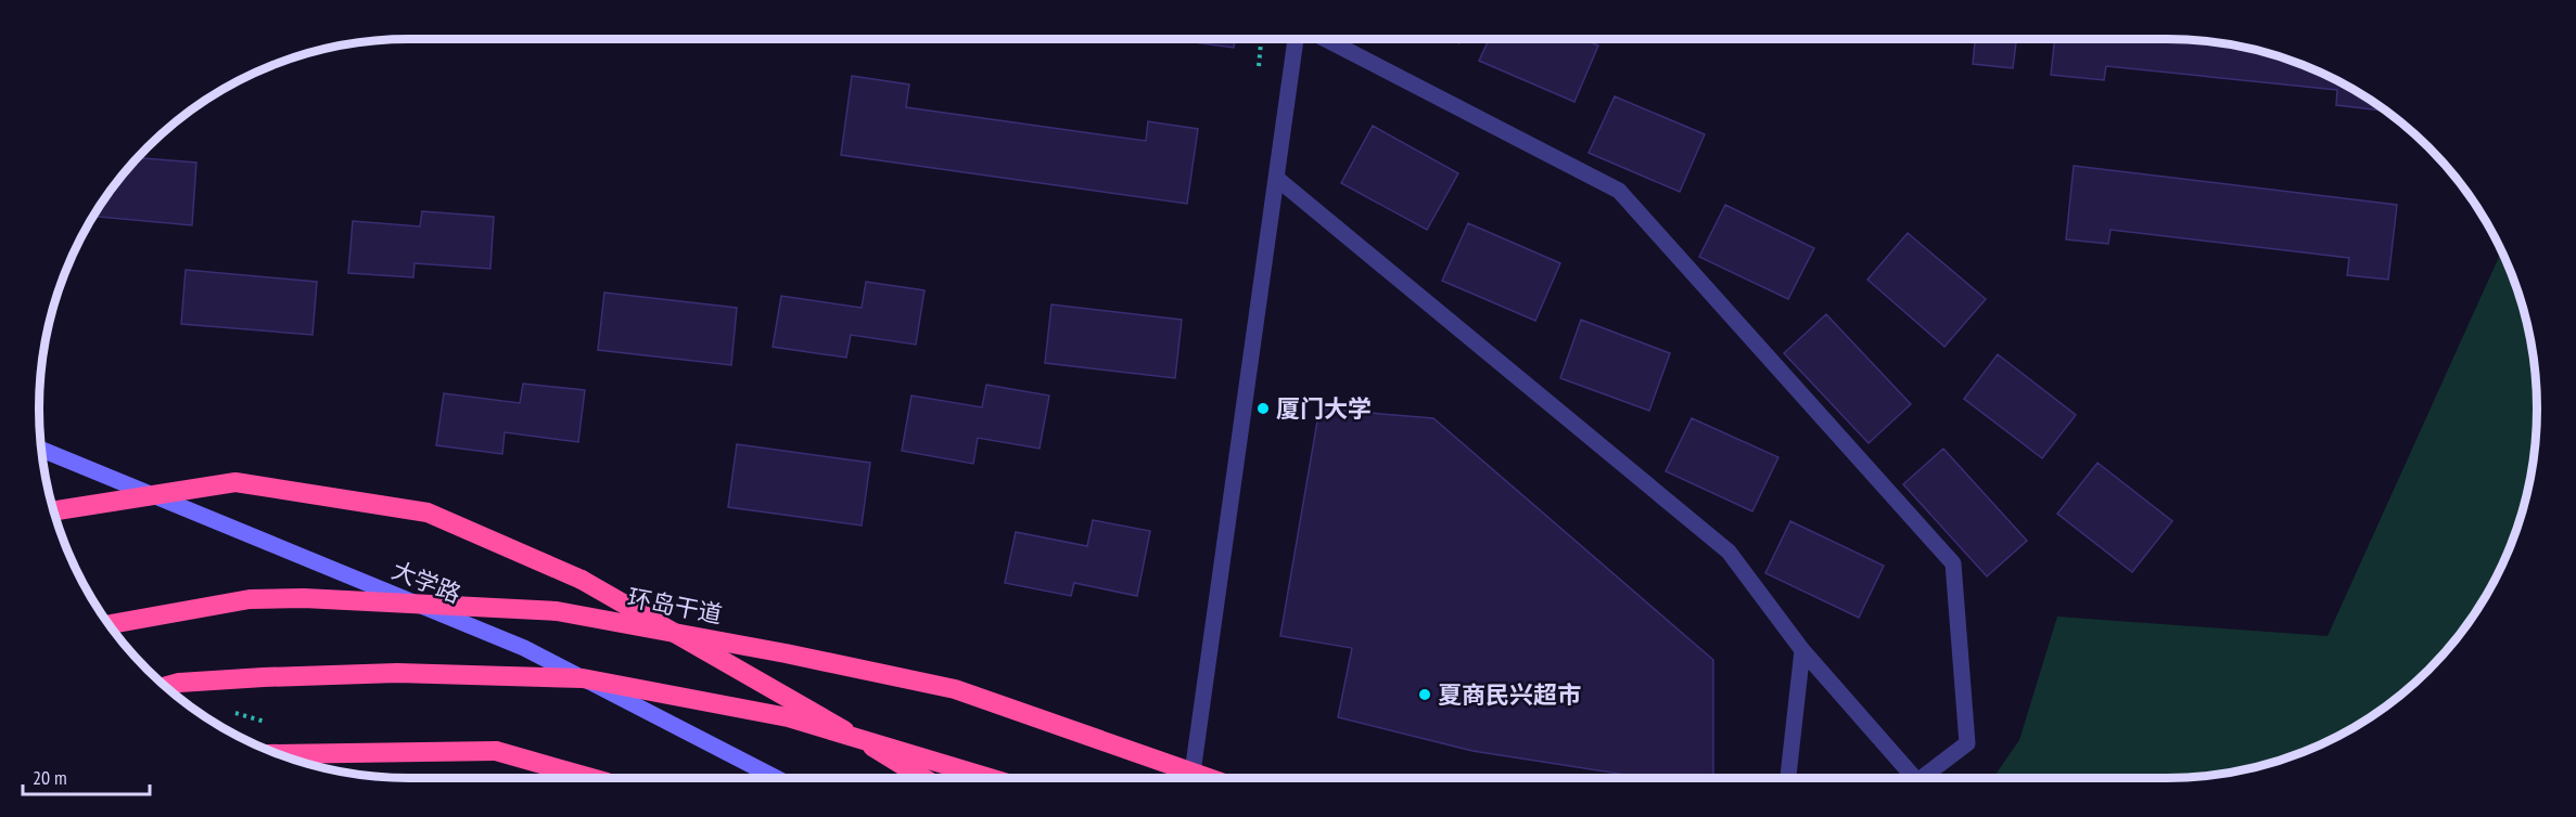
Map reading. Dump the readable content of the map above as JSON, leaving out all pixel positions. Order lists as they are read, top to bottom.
{
  "streets": {
    "highway": ["环岛干道"],
    "street": ["大学路"]
  },
  "places": ["厦门大学", "夏商民兴超市"],
  "scale_bar": "20 m"
}
